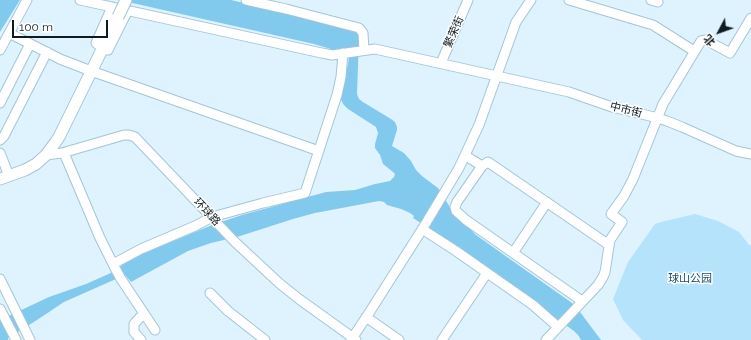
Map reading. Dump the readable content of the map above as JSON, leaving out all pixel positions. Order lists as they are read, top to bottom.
{
  "streets": {
    "street": ["繁荣街", "中市街", "环球路"]
  },
  "crossings": [
    ["繁荣街", "中市街"]
  ],
  "parks": ["球山公园"],
  "scale_bar": "100 m",
  "north": "bottom left"
}
